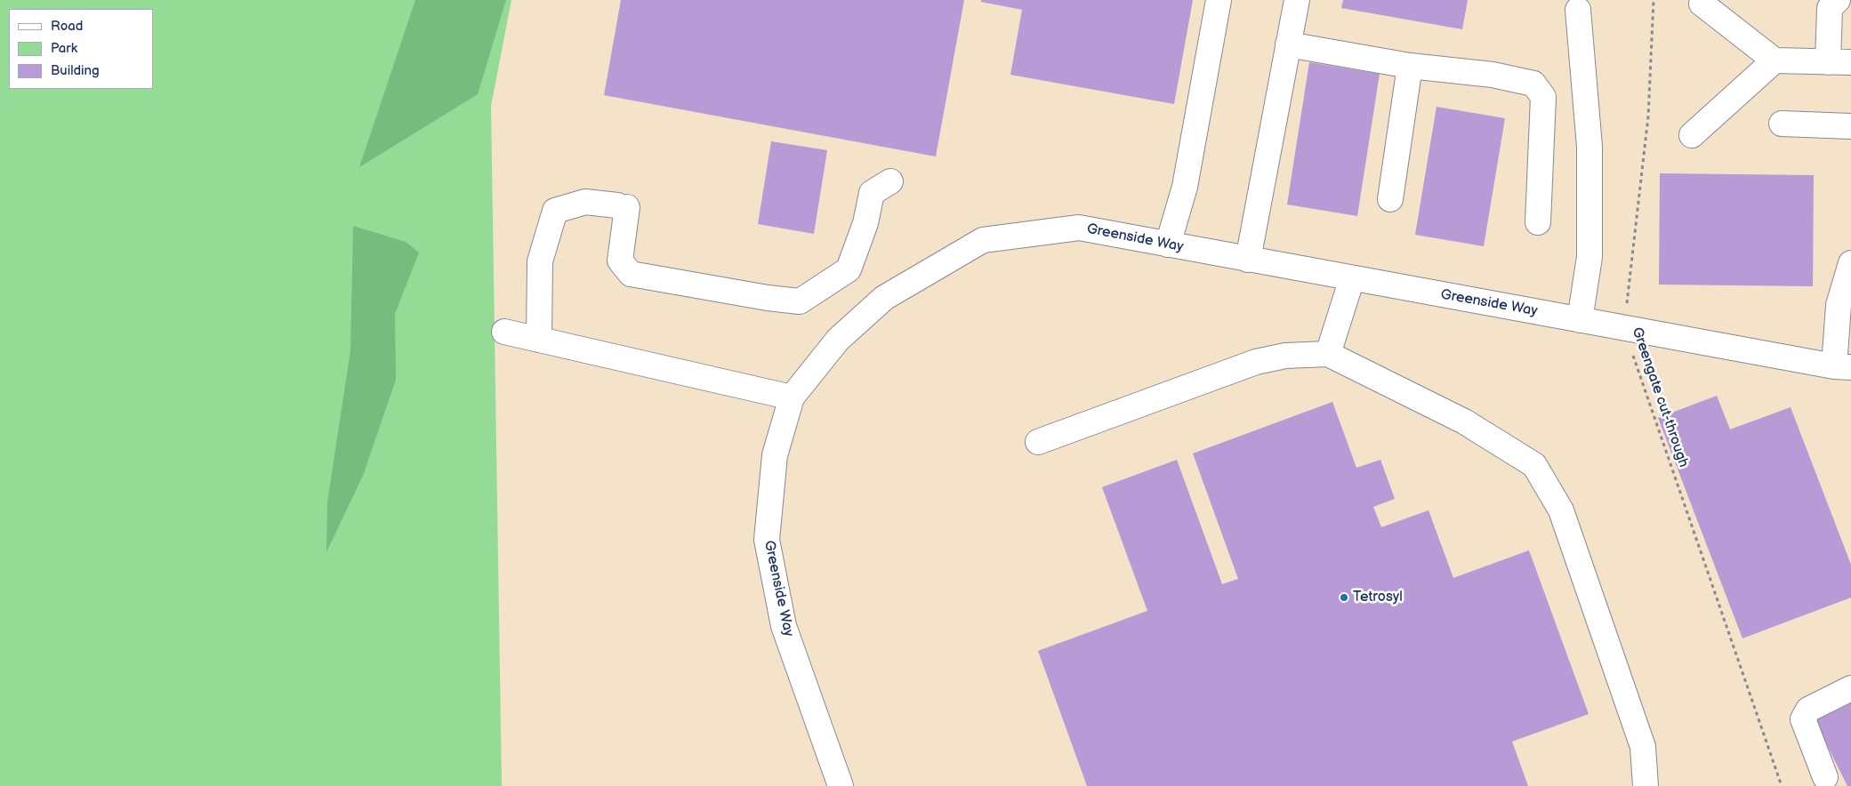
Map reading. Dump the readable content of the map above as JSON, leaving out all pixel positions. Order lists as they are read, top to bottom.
{
  "streets": {
    "lane": ["Greenside Way"],
    "path": ["Greengate cut-through"]
  },
  "crossings": [
    ["Greenside Way", "Greengate cut-through"]
  ],
  "places": ["Tetrosyl"],
  "legend": ["Road", "Park", "Building"]
}
